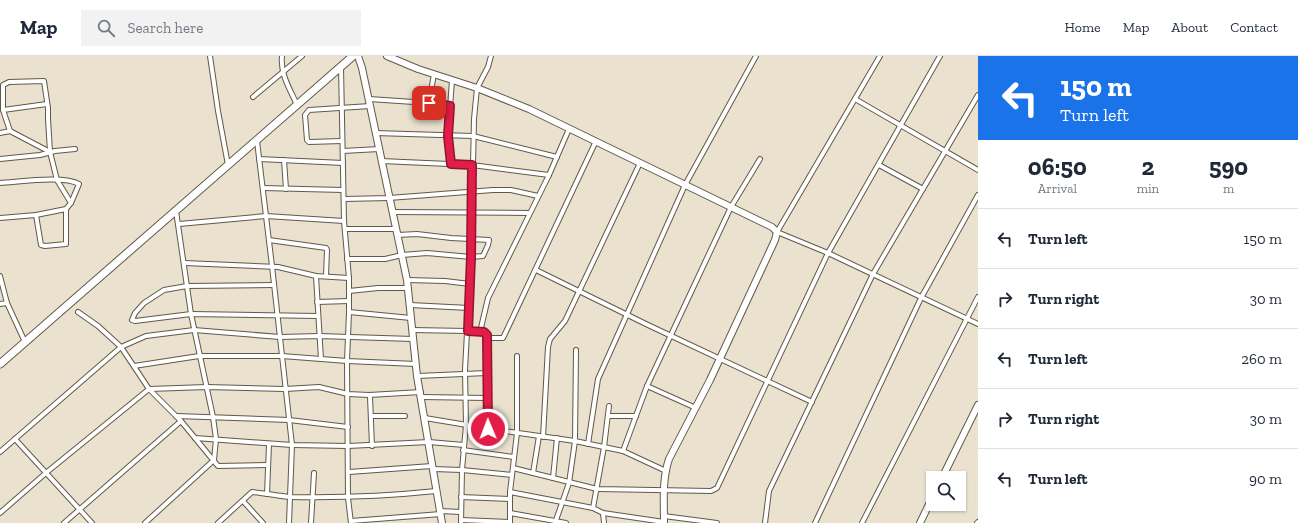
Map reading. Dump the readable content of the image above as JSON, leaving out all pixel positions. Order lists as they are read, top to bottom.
{
  "page": {
    "header": "Map",
    "search": "Search here",
    "nav": [
      "Home",
      "Map",
      "About",
      "Contact"
    ],
    "turn": ["150 m", "Turn left"],
    "eta": [
      "06:50",
      "Arrival",
      "2",
      "min",
      "590",
      "m"
    ],
    "list": [
      {
        "name": "Turn left",
        "value": "150 m"
      },
      {
        "name": "Turn right",
        "value": "30 m"
      },
      {
        "name": "Turn left",
        "value": "260 m"
      },
      {
        "name": "Turn right",
        "value": "30 m"
      },
      {
        "name": "Turn left",
        "value": "90 m"
      }
    ]
  }
}
